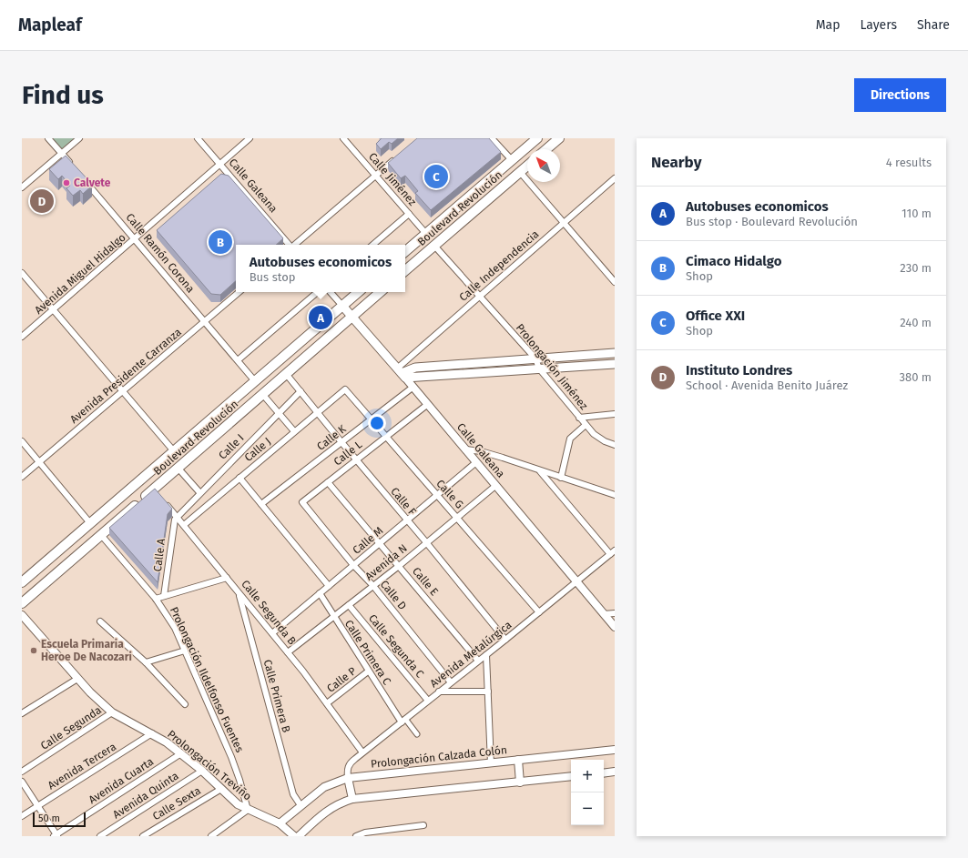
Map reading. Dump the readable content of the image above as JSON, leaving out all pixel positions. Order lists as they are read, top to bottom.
{
  "streets": {
    "main road": ["Calle Galeana", "Boulevard Revolución"],
    "street": [
      "Calle Jiménez",
      "Calle Ramón Corona",
      "Calle Independencia",
      "Avenida Miguel Hidalgo",
      "Prolongación Jiménez",
      "Avenida Presidente Carranza",
      "Calle K",
      "Calle I",
      "Calle J",
      "Calle L",
      "Calle G",
      "Calle F",
      "Calle M",
      "Calle A",
      "Avenida N",
      "Calle E",
      "Calle D",
      "Calle Segunda B",
      "Calle Segunda C",
      "Calle Primera C",
      "Avenida Metalúrgica",
      "Prolongación Ildelfonso Fuentes",
      "Calle P",
      "Calle Primera B",
      "Calle Segunda",
      "Prolongación Calzada Colón",
      "Prolongación Treviño",
      "Avenida Tercera",
      "Avenida Cuarta",
      "Avenida Quinta",
      "Calle Sexta"
    ]
  },
  "crossings": [
    ["Calle Galeana", "Boulevard Revolución"],
    ["Calle Galeana", "Calle Independencia"],
    ["Calle Galeana", "Avenida Miguel Hidalgo"],
    ["Calle Galeana", "Calle K"],
    ["Calle Galeana", "Calle L"],
    ["Calle Galeana", "Calle M"],
    ["Calle Galeana", "Avenida N"],
    ["Calle Galeana", "Avenida Metalúrgica"],
    ["Boulevard Revolución", "Prolongación Jiménez"],
    ["Boulevard Revolución", "Calle F"],
    ["Boulevard Revolución", "Prolongación Ildelfonso Fuentes"],
    ["Calle Ramón Corona", "Avenida Miguel Hidalgo"],
    ["Calle Ramón Corona", "Avenida Presidente Carranza"],
    ["Calle Independencia", "Prolongación Jiménez"],
    ["Calle K", "Calle G"],
    ["Calle K", "Calle F"],
    ["Calle I", "Calle F"],
    ["Calle I", "Calle A"],
    ["Calle I", "Calle Segunda B"],
    ["Calle J", "Calle G"],
    ["Calle J", "Calle F"],
    ["Calle J", "Calle Segunda B"],
    ["Calle L", "Calle G"],
    ["Calle L", "Calle F"],
    ["Calle L", "Calle E"],
    ["Calle L", "Calle D"],
    ["Calle G", "Calle M"],
    ["Calle G", "Avenida N"],
    ["Calle G", "Avenida Metalúrgica"],
    ["Calle F", "Calle M"],
    ["Calle F", "Avenida N"],
    ["Calle F", "Avenida Metalúrgica"],
    ["Calle M", "Calle E"],
    ["Calle M", "Calle D"],
    ["Calle M", "Calle Segunda B"],
    ["Calle M", "Calle Primera C"],
    ["Calle A", "Calle Segunda B"],
    ["Avenida N", "Calle E"],
    ["Avenida N", "Calle D"],
    ["Avenida N", "Calle Segunda B"],
    ["Avenida N", "Calle Segunda C"],
    ["Avenida N", "Calle Primera C"],
    ["Calle E", "Avenida Metalúrgica"],
    ["Calle D", "Avenida Metalúrgica"],
    ["Calle Segunda B", "Avenida Metalúrgica"],
    ["Calle Segunda B", "Calle P"],
    ["Calle Segunda B", "Calle Primera B"],
    ["Calle Segunda C", "Avenida Metalúrgica"],
    ["Calle Primera C", "Avenida Metalúrgica"],
    ["Calle Primera C", "Calle P"],
    ["Avenida Metalúrgica", "Prolongación Calzada Colón"],
    ["Prolongación Ildelfonso Fuentes", "Prolongación Treviño"],
    ["Calle Primera B", "Prolongación Calzada Colón"],
    ["Calle Segunda", "Prolongación Treviño"],
    ["Prolongación Calzada Colón", "Prolongación Treviño"],
    ["Prolongación Treviño", "Avenida Tercera"],
    ["Prolongación Treviño", "Avenida Cuarta"],
    ["Prolongación Treviño", "Avenida Quinta"],
    ["Prolongación Treviño", "Calle Sexta"]
  ],
  "places": ["Calvete", "Escuela Primaria Heroe De Nacozari"],
  "scale_bar": "50 m",
  "north": "top left",
  "page": {
    "header": "Mapleaf",
    "nav": ["Map", "Layers", "Share"],
    "buttons": "Directions",
    "title": "Find us",
    "heading": ["Nearby", "4 results"],
    "pins": [
      "C",
      "D",
      "B",
      "A"
    ],
    "list": [
      {
        "mark": "A",
        "name": "Autobuses economicos",
        "note": "Bus stop · Boulevard Revolución",
        "value": "110 m"
      },
      {
        "mark": "B",
        "name": "Cimaco Hidalgo",
        "note": "Shop",
        "value": "230 m"
      },
      {
        "mark": "C",
        "name": "Office XXI",
        "note": "Shop",
        "value": "240 m"
      },
      {
        "mark": "D",
        "name": "Instituto Londres",
        "note": "School · Avenida Benito Juárez",
        "value": "380 m"
      }
    ],
    "popup": ["Autobuses economicos", "Bus stop"],
    "map_buttons": ["+", "−"],
    "scale": "50 m"
  }
}
